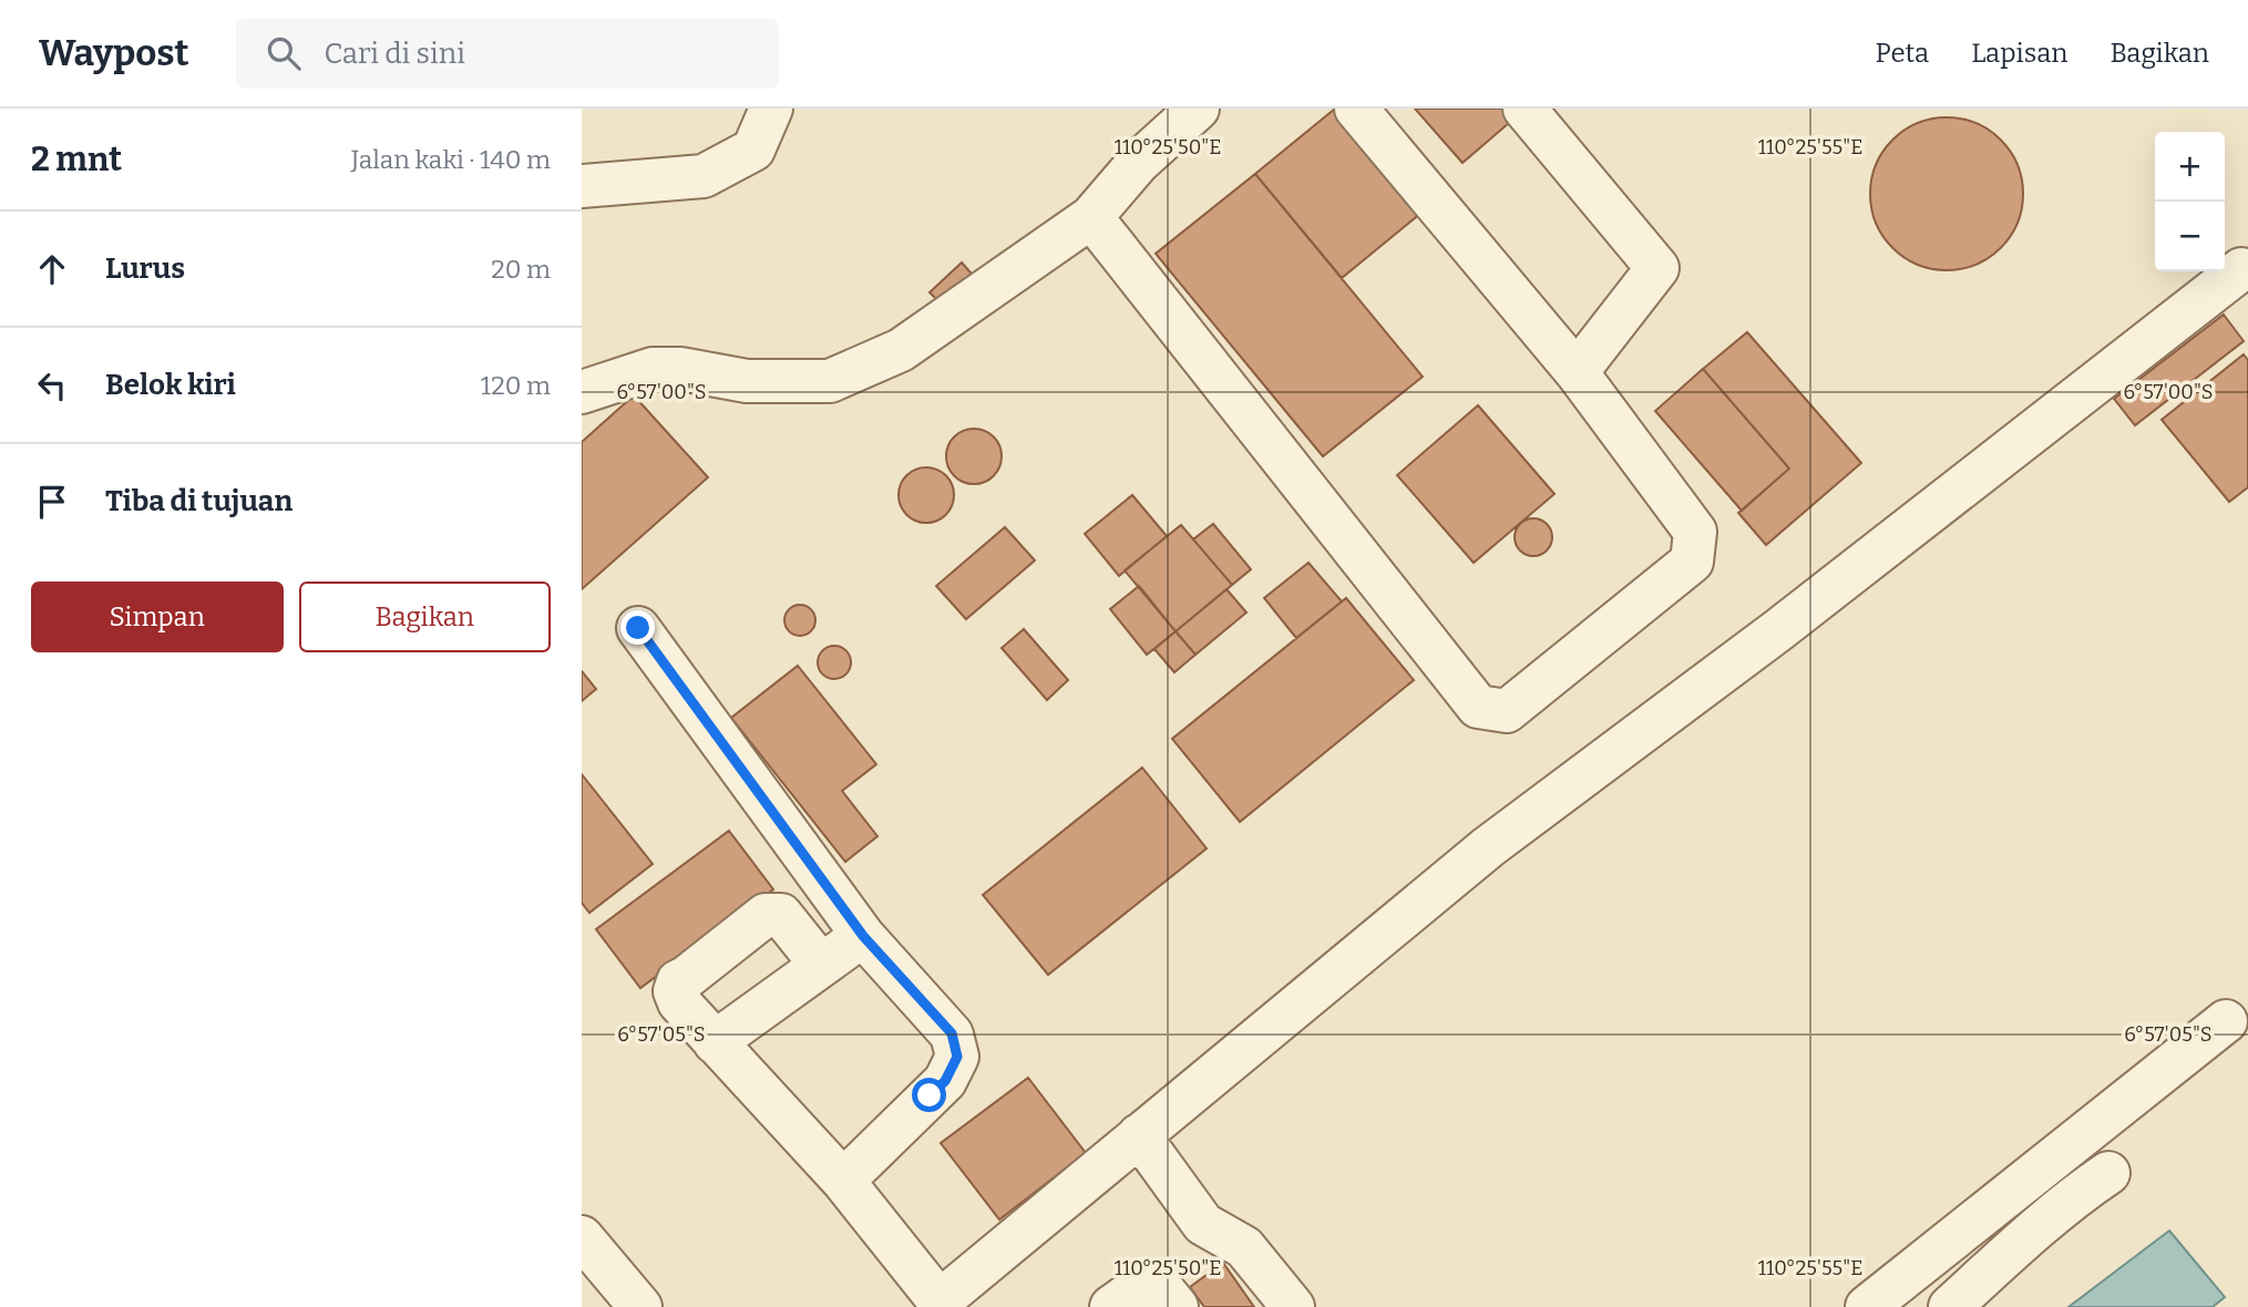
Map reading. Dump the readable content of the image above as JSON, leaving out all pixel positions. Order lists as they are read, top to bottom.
{
  "page": {
    "header": "Waypost",
    "search": "Cari di sini",
    "nav": ["Peta", "Lapisan", "Bagikan"],
    "heading": ["2 mnt", "Jalan kaki · 140 m"],
    "map_buttons": ["+", "−"],
    "list": [
      ["Lurus", "20 m"],
      ["Belok kiri", "120 m"],
      "Tiba di tujuan"
    ],
    "buttons": ["Simpan", "Bagikan"]
  },
  "coordinates": [
    "110°25'50\"E",
    "110°25'55\"E",
    "6°57'00\"S",
    "6°57'05\"S"
  ]
}
